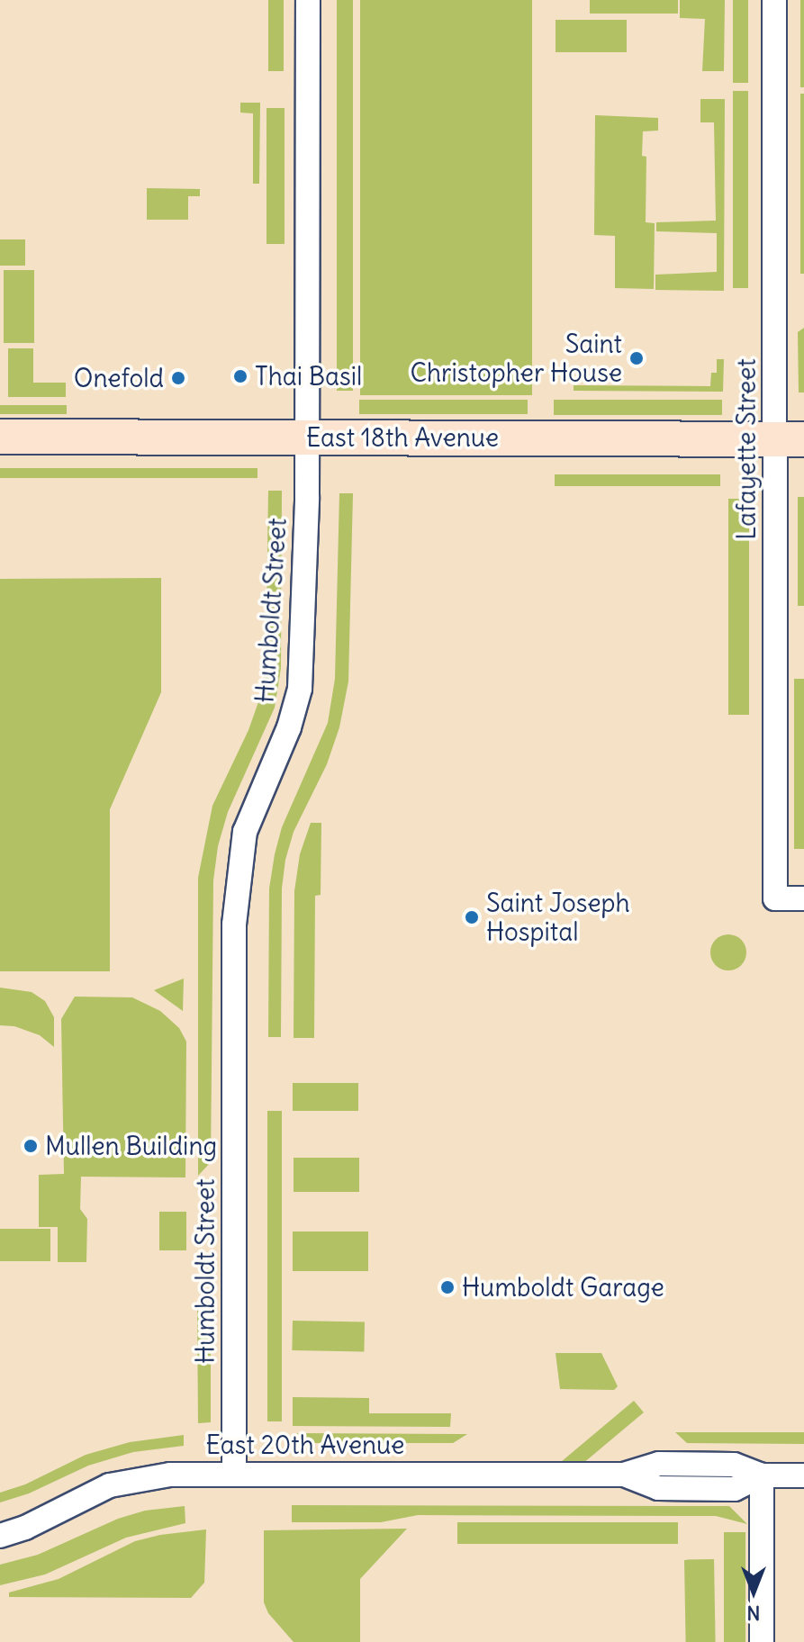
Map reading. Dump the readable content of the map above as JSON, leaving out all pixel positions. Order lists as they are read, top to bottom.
{
  "streets": {
    "main road": ["East 18th Avenue"],
    "street": ["Lafayette Street", "Humboldt Street", "East 20th Avenue"]
  },
  "crossings": [
    ["East 18th Avenue", "Lafayette Street"],
    ["East 18th Avenue", "Humboldt Street"],
    ["Humboldt Street", "East 20th Avenue"]
  ],
  "places": [
    "Saint Christopher House",
    "Thai Basil",
    "Onefold",
    "Saint Joseph Hospital",
    "Mullen Building",
    "Humboldt Garage"
  ],
  "north": "bottom"
}
